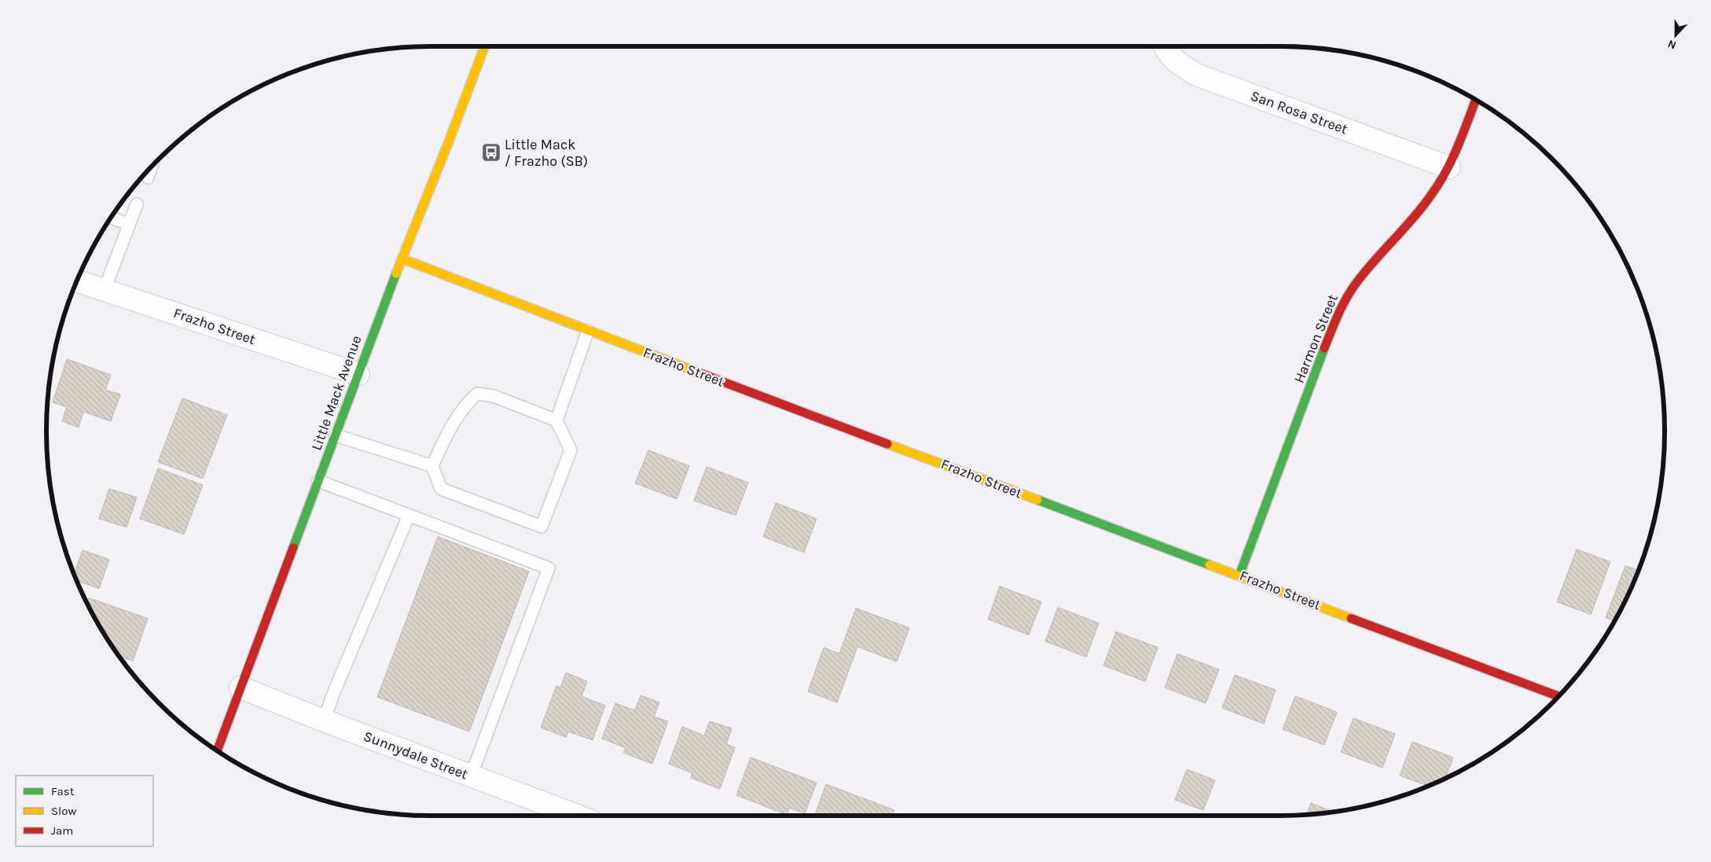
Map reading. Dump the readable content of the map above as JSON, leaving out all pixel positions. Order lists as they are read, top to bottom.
{
  "streets": {
    "street": [
      "San Rosa Street",
      "Frazho Street",
      "Harmon Street",
      "Little Mack Avenue",
      "Sunnydale Street"
    ]
  },
  "crossings": [
    ["San Rosa Street", "Harmon Street"],
    ["Frazho Street", "Harmon Street"],
    ["Frazho Street", "Little Mack Avenue"],
    ["Little Mack Avenue", "Sunnydale Street"]
  ],
  "places": {
    "bus stop": ["Little Mack / Frazho (SB)"]
  },
  "legend": ["Fast", "Slow", "Jam"],
  "north": "bottom"
}
